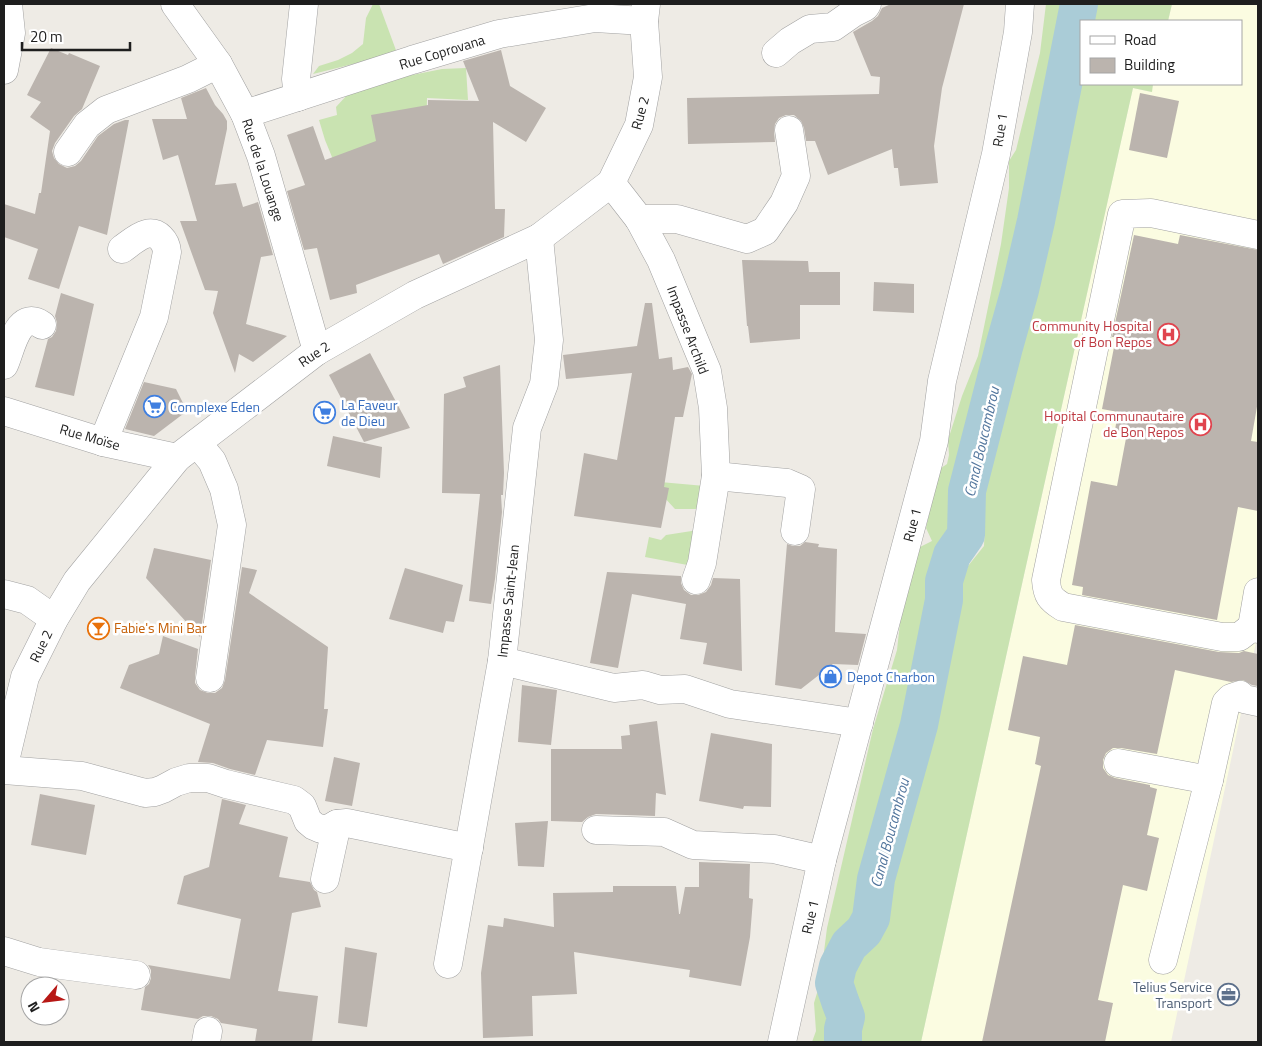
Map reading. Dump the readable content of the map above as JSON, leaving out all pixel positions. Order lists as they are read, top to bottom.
{
  "streets": {
    "street": [
      "Rue Coprovana",
      "Rue 2",
      "Rue 1",
      "Rue de la Louange",
      "Impasse Archild",
      "Rue Moïse",
      "Impasse Saint-Jean"
    ]
  },
  "crossings": [
    ["Rue Coprovana", "Rue 2"],
    ["Rue Coprovana", "Rue de la Louange"],
    ["Rue 2", "Rue de la Louange"],
    ["Rue 2", "Impasse Archild"],
    ["Rue 2", "Rue Moïse"],
    ["Rue 2", "Impasse Saint-Jean"]
  ],
  "water": ["Canal Boucambrou"],
  "places": {
    "hospital": ["Community Hospital of Bon Repos", "Hopital Communautaire de Bon Repos"],
    "supermarket": ["Complexe Eden", "La Faveur de Dieu"],
    "bar": ["Fabie's Mini Bar"],
    "shop": ["Depot Charbon"],
    "office": ["Telius Service Transport"]
  },
  "legend": ["Road", "Building"],
  "scale_bar": "20 m",
  "north": "bottom left"
}
